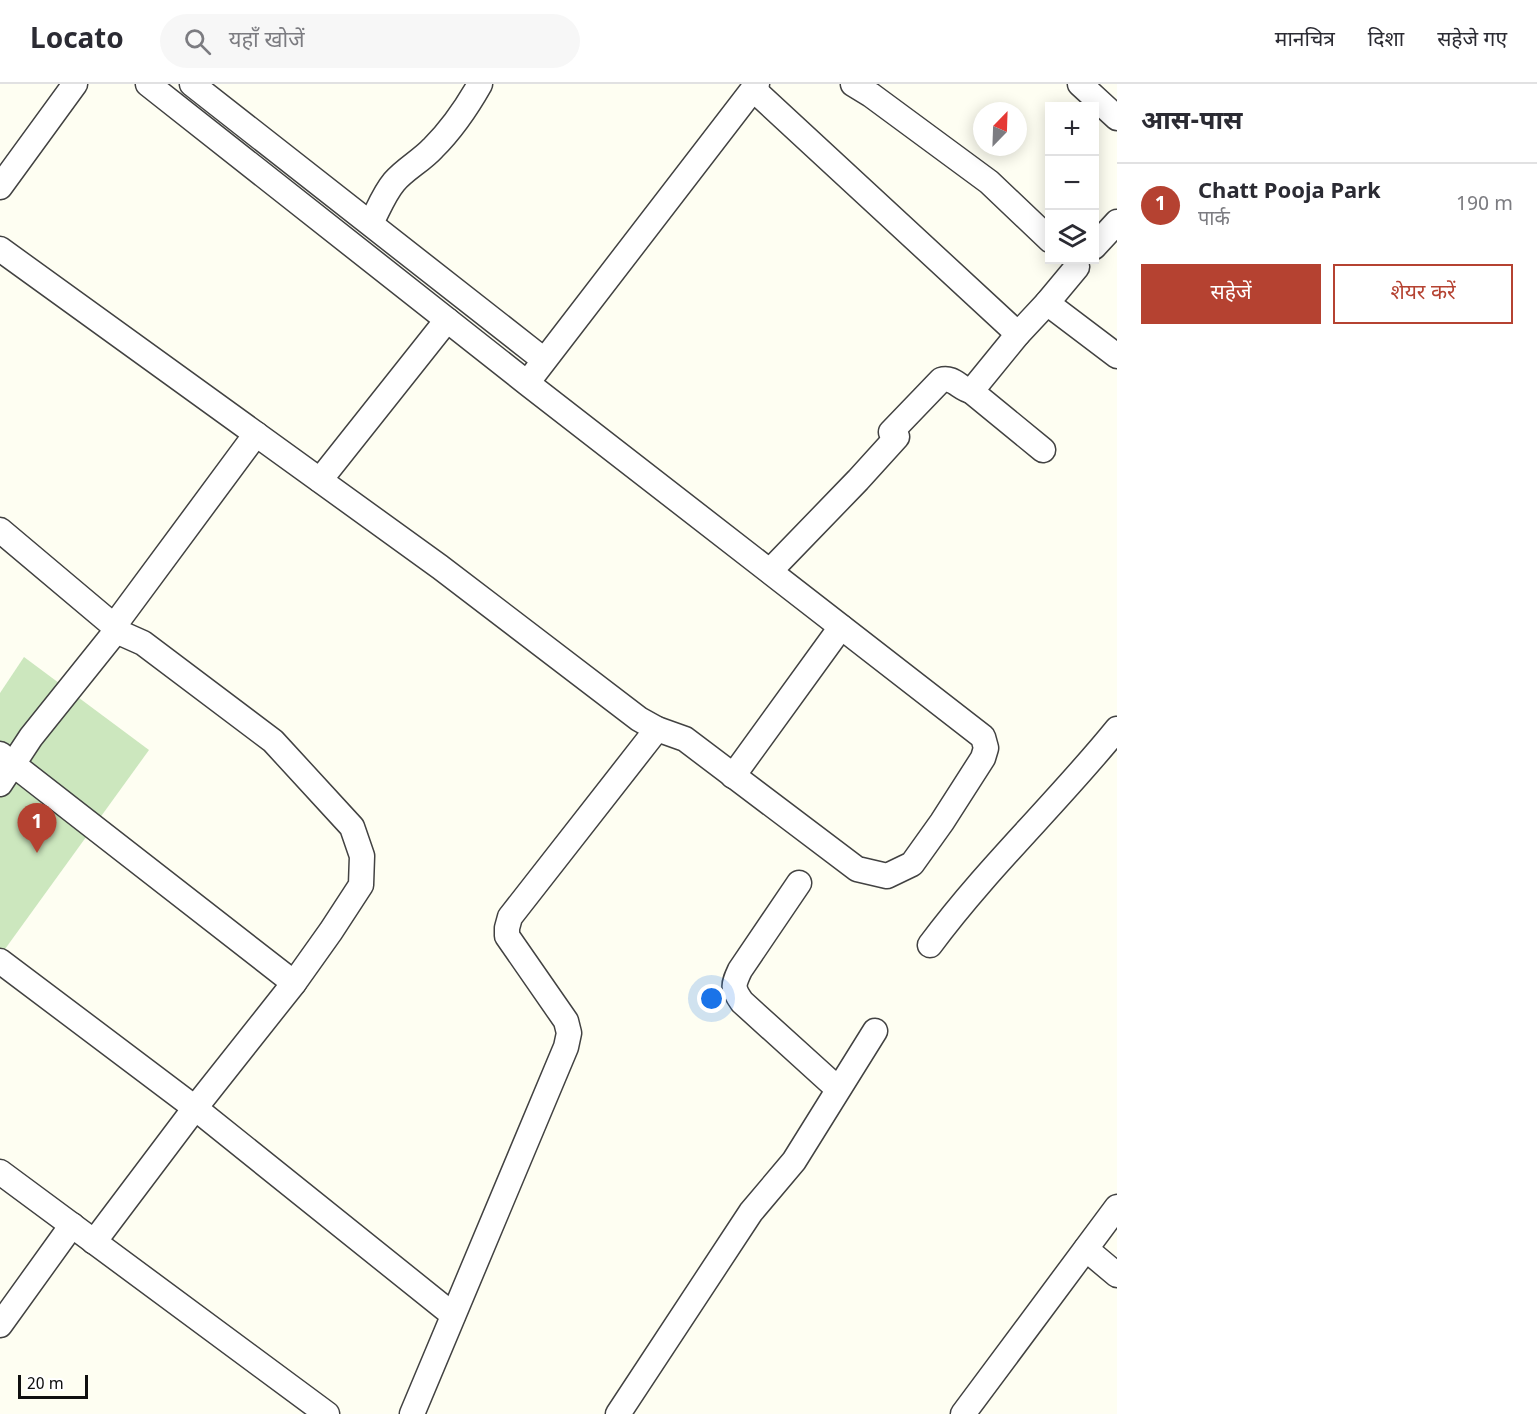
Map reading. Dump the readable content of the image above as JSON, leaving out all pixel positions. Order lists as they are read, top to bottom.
{
  "scale_bar": "20 m",
  "north": "top right",
  "page": {
    "header": "Locato",
    "search": "यहाँ खोजें",
    "nav": ["मानचित्र", "दिशा", "सहेजे गए"],
    "heading": "आस-पास",
    "map_buttons": ["+", "−"],
    "list": [
      {
        "mark": "1",
        "name": "Chatt Pooja Park",
        "note": "पार्क",
        "value": "190 m"
      }
    ],
    "buttons": ["सहेजें", "शेयर करें"],
    "pins": "1",
    "scale": "20 m"
  }
}
